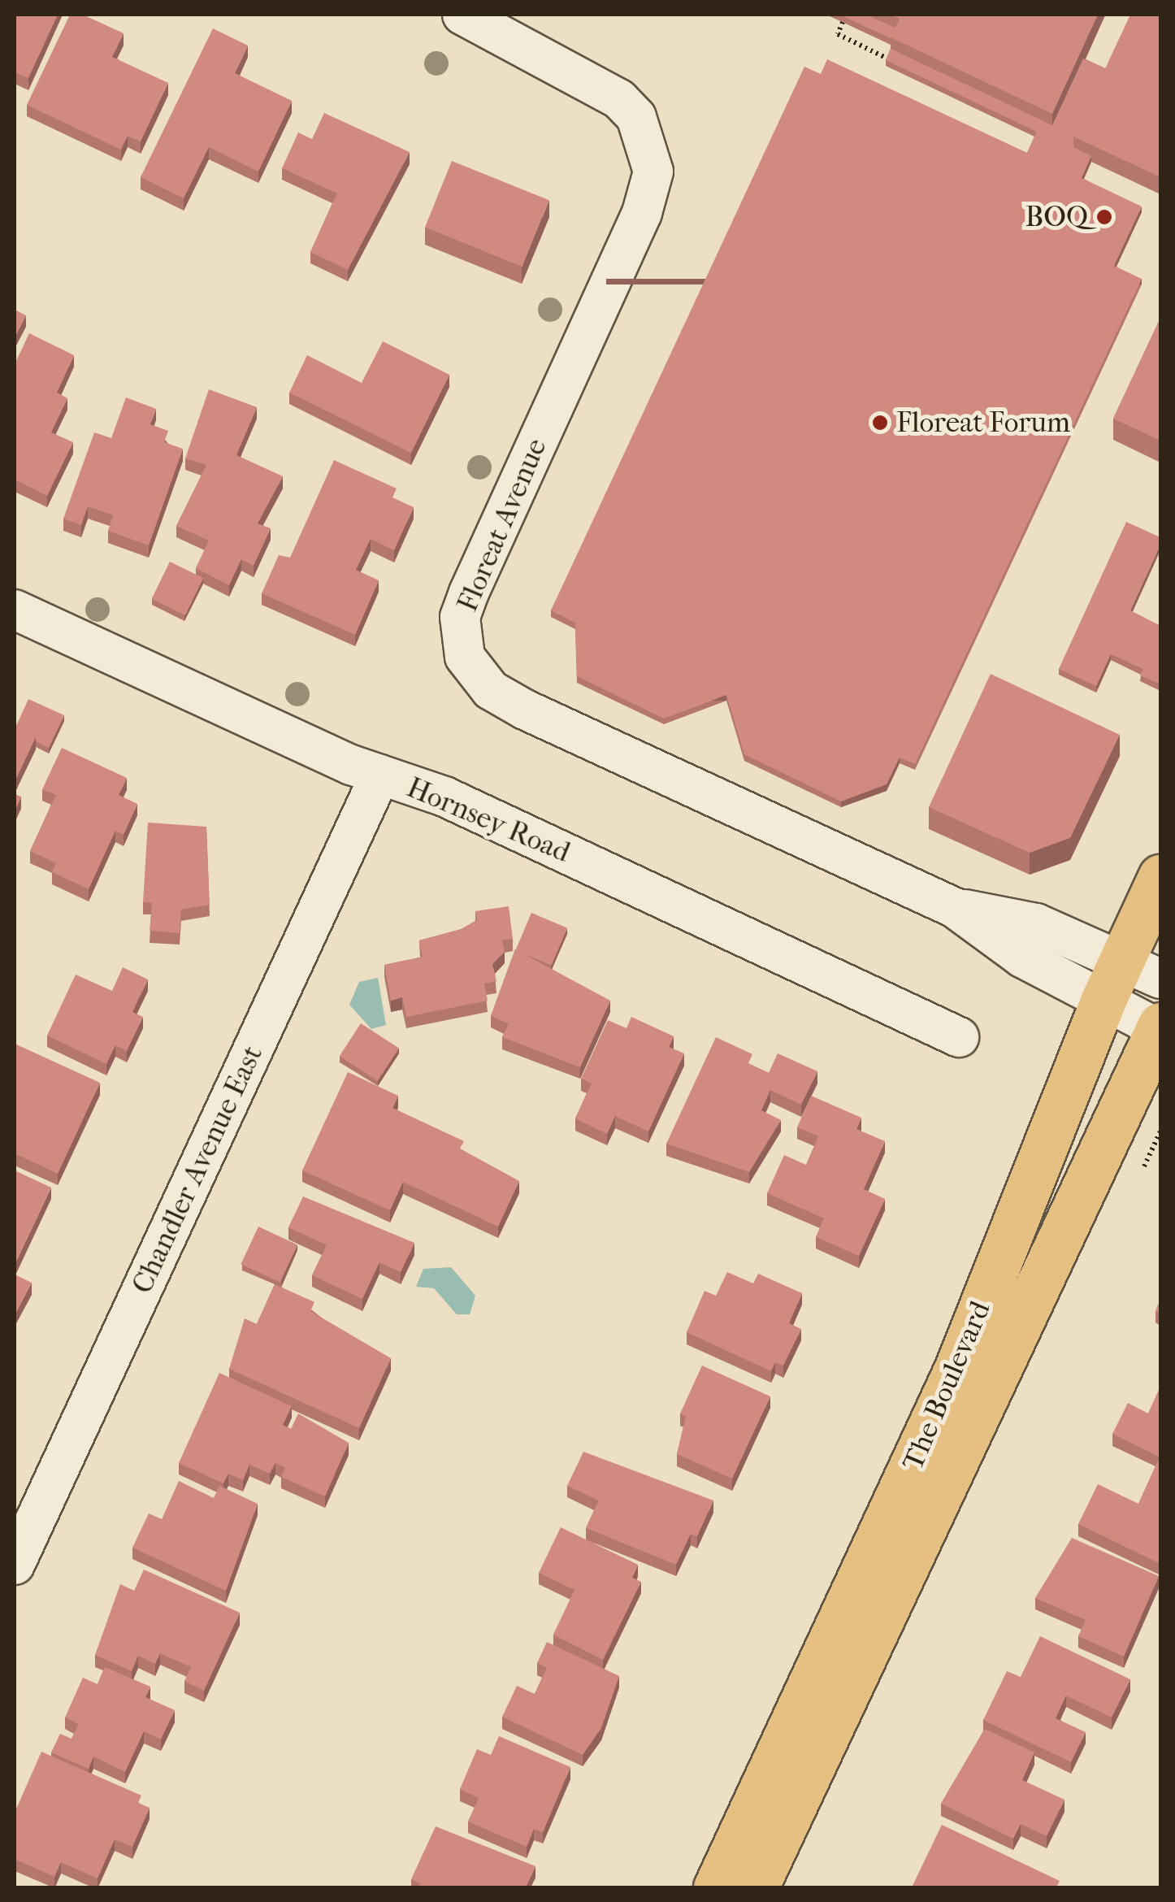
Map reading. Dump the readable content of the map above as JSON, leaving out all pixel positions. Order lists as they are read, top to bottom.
{
  "streets": {
    "main road": ["The Boulevard"],
    "street": ["Floreat Avenue", "Hornsey Road", "Chandler Avenue East"]
  },
  "crossings": [
    ["Floreat Avenue", "The Boulevard"],
    ["Hornsey Road", "Chandler Avenue East"]
  ],
  "places": ["BOQ", "Floreat Forum"]
}
